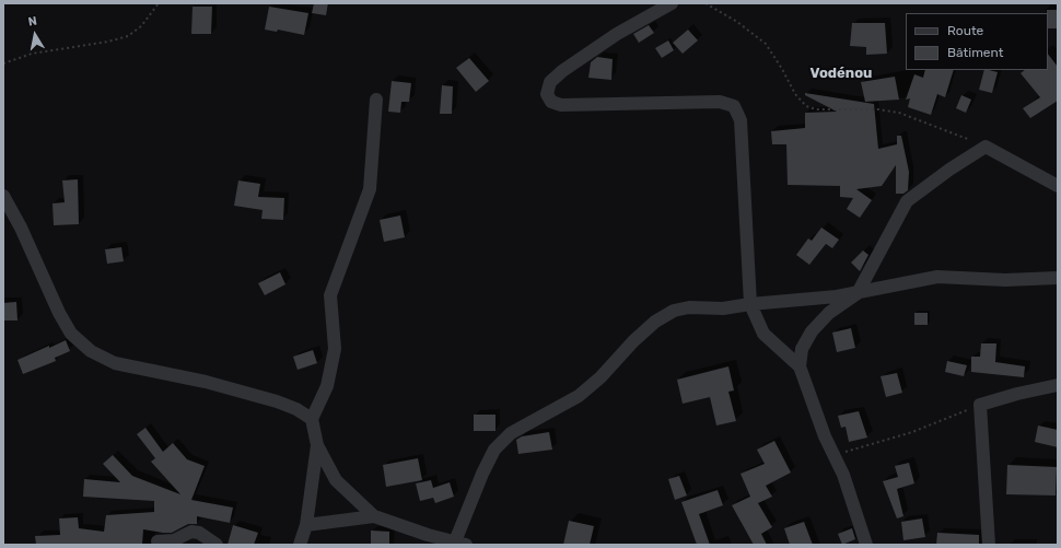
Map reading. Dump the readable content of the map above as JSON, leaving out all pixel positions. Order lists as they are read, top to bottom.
{
  "districts": ["Vodénou"],
  "legend": ["Route", "Bâtiment"],
  "north": "top"
}
